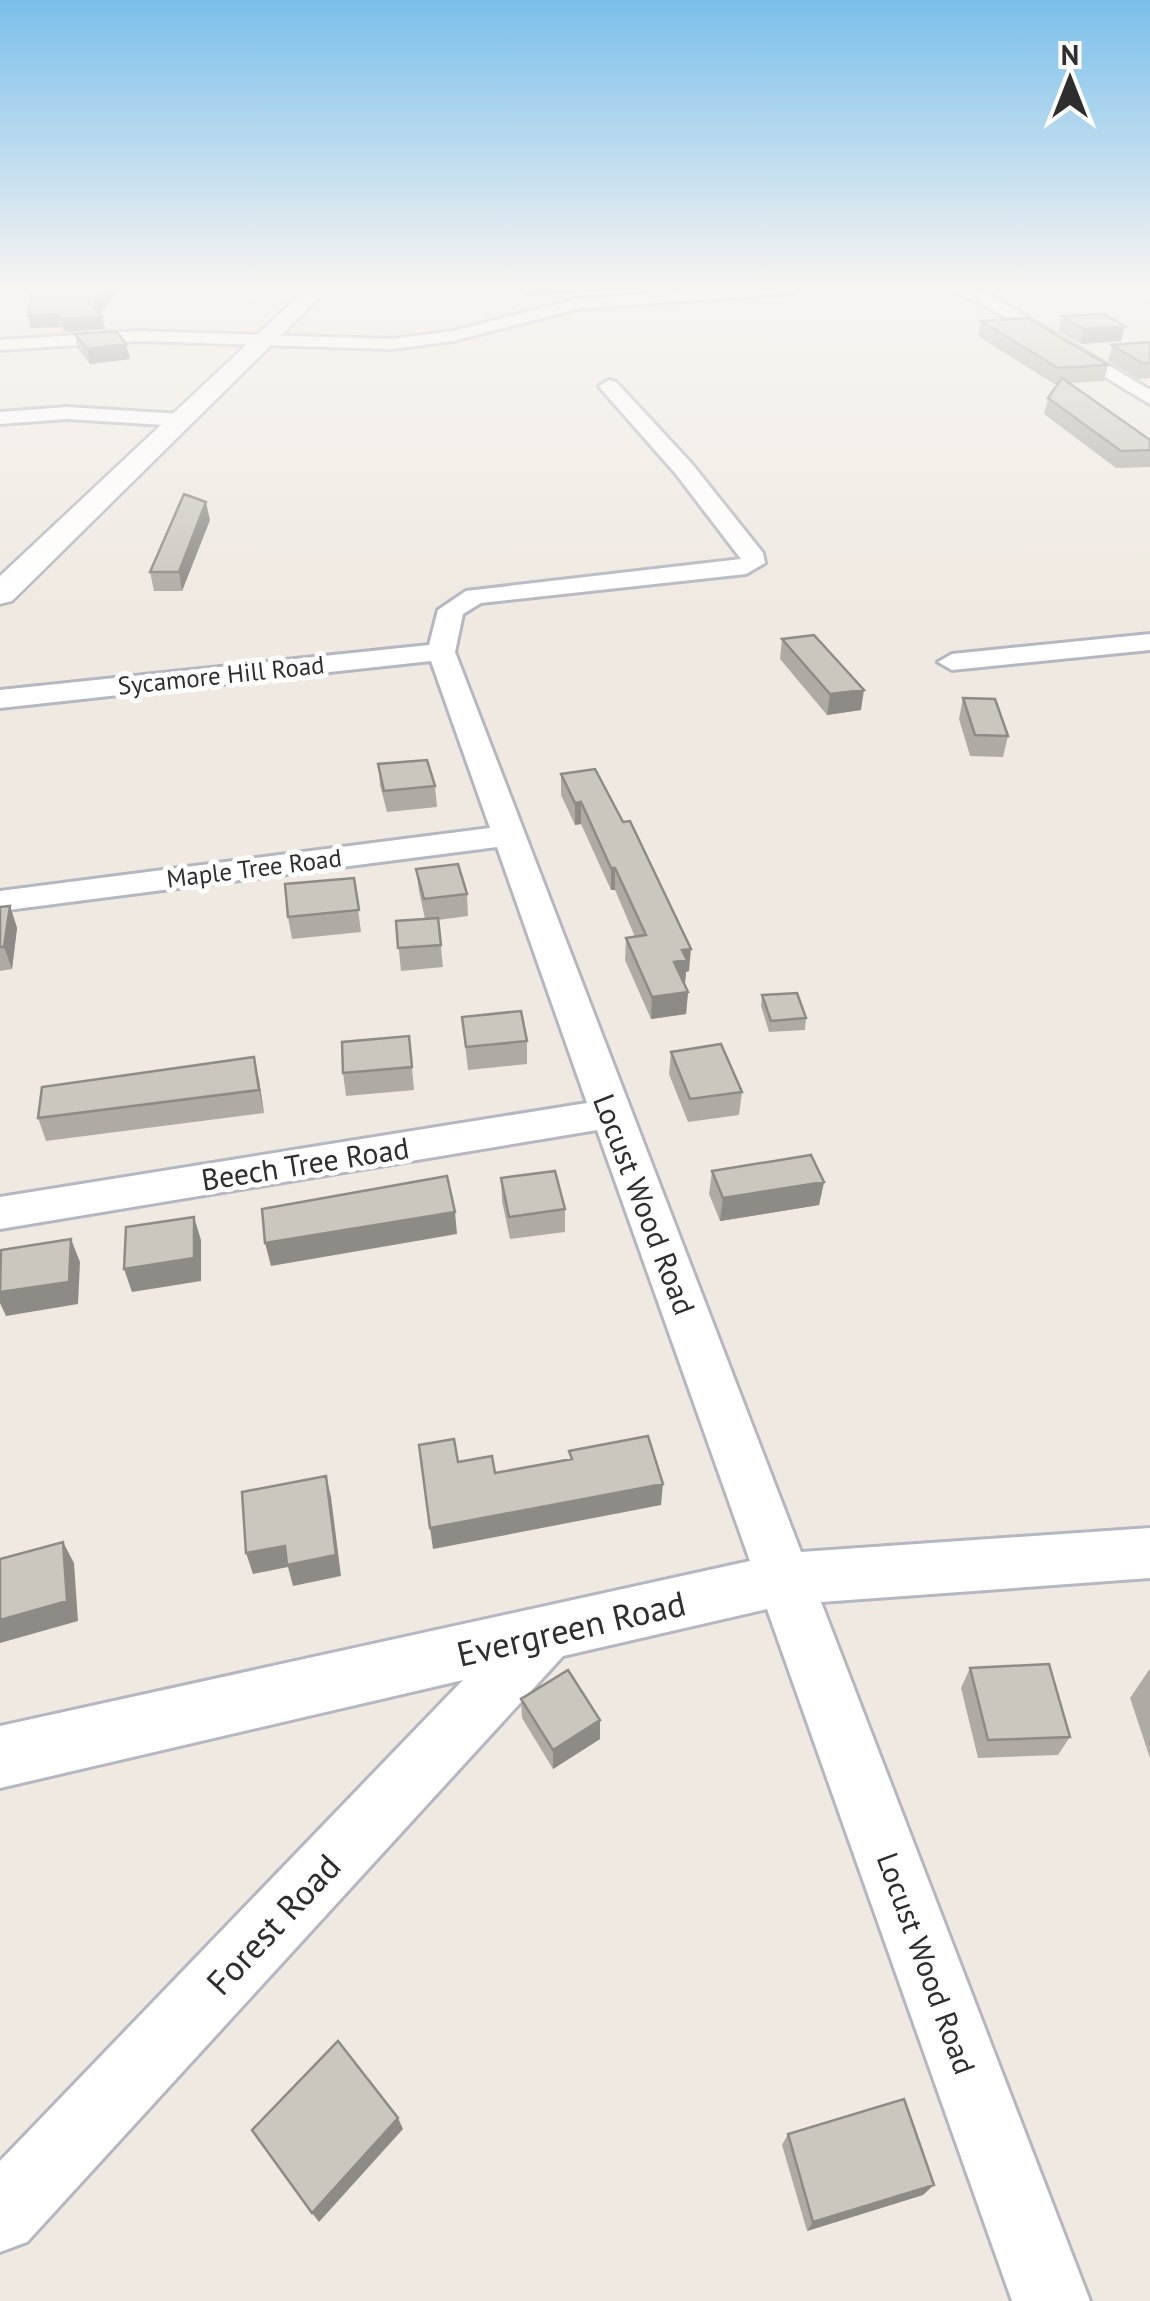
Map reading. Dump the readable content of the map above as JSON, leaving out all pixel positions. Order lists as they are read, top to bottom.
{
  "streets": {
    "street": [
      "Sycamore Hill Road",
      "Maple Tree Road",
      "Beech Tree Road",
      "Locust Wood Road",
      "Evergreen Road",
      "Forest Road"
    ]
  },
  "crossings": [
    ["Sycamore Hill Road", "Locust Wood Road"],
    ["Maple Tree Road", "Locust Wood Road"],
    ["Beech Tree Road", "Locust Wood Road"],
    ["Locust Wood Road", "Evergreen Road"],
    ["Evergreen Road", "Forest Road"]
  ],
  "north": "top"
}
